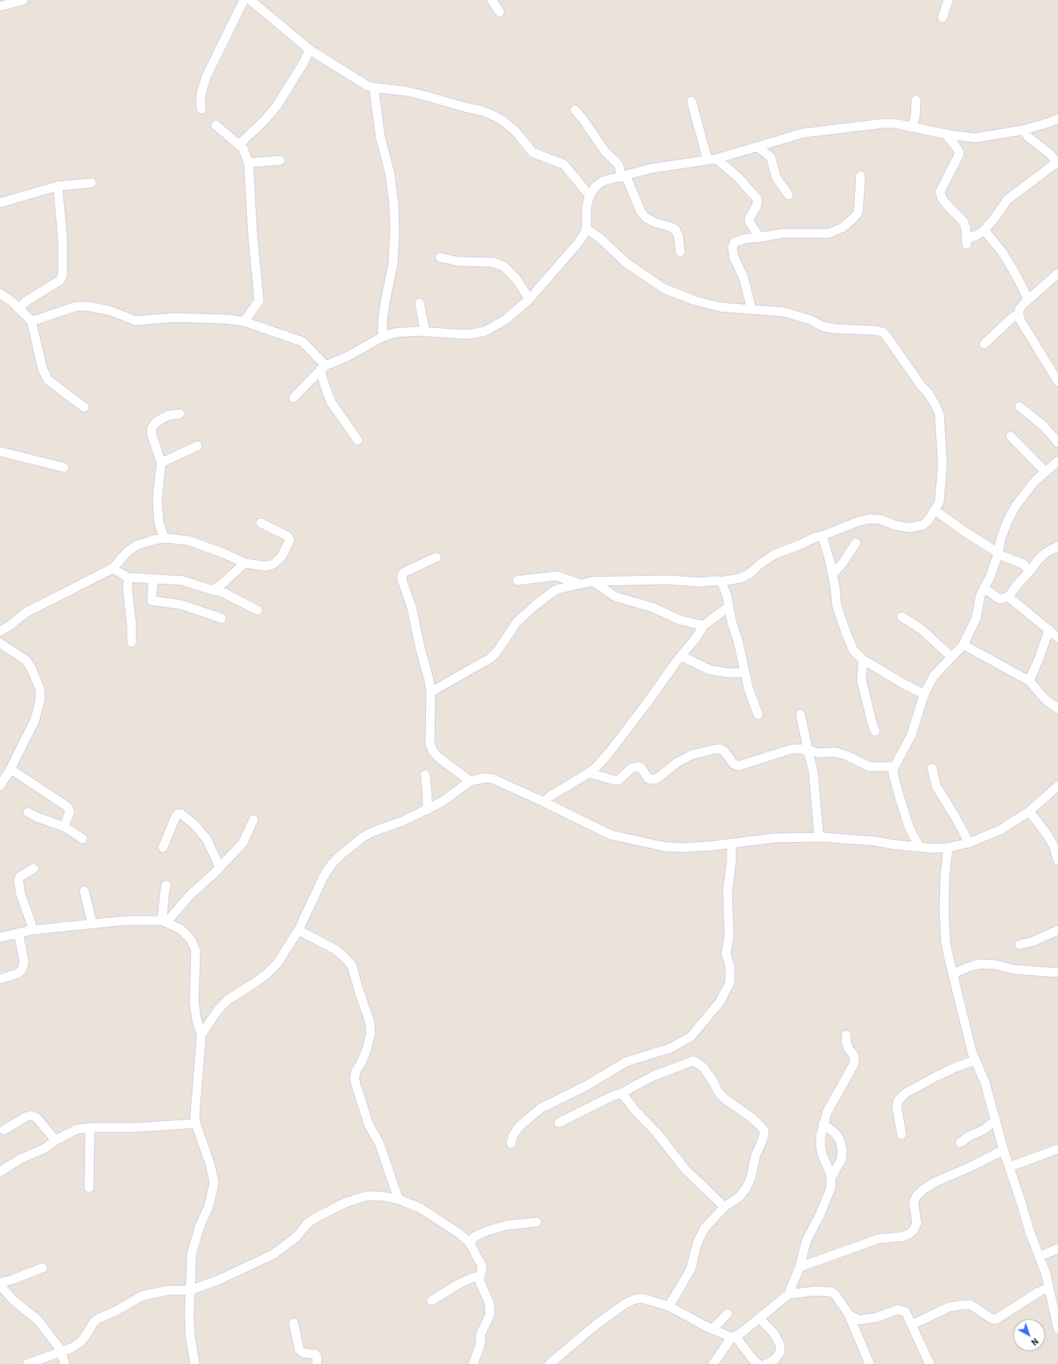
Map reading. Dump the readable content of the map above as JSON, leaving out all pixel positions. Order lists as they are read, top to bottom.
{
  "north": "bottom right"
}
